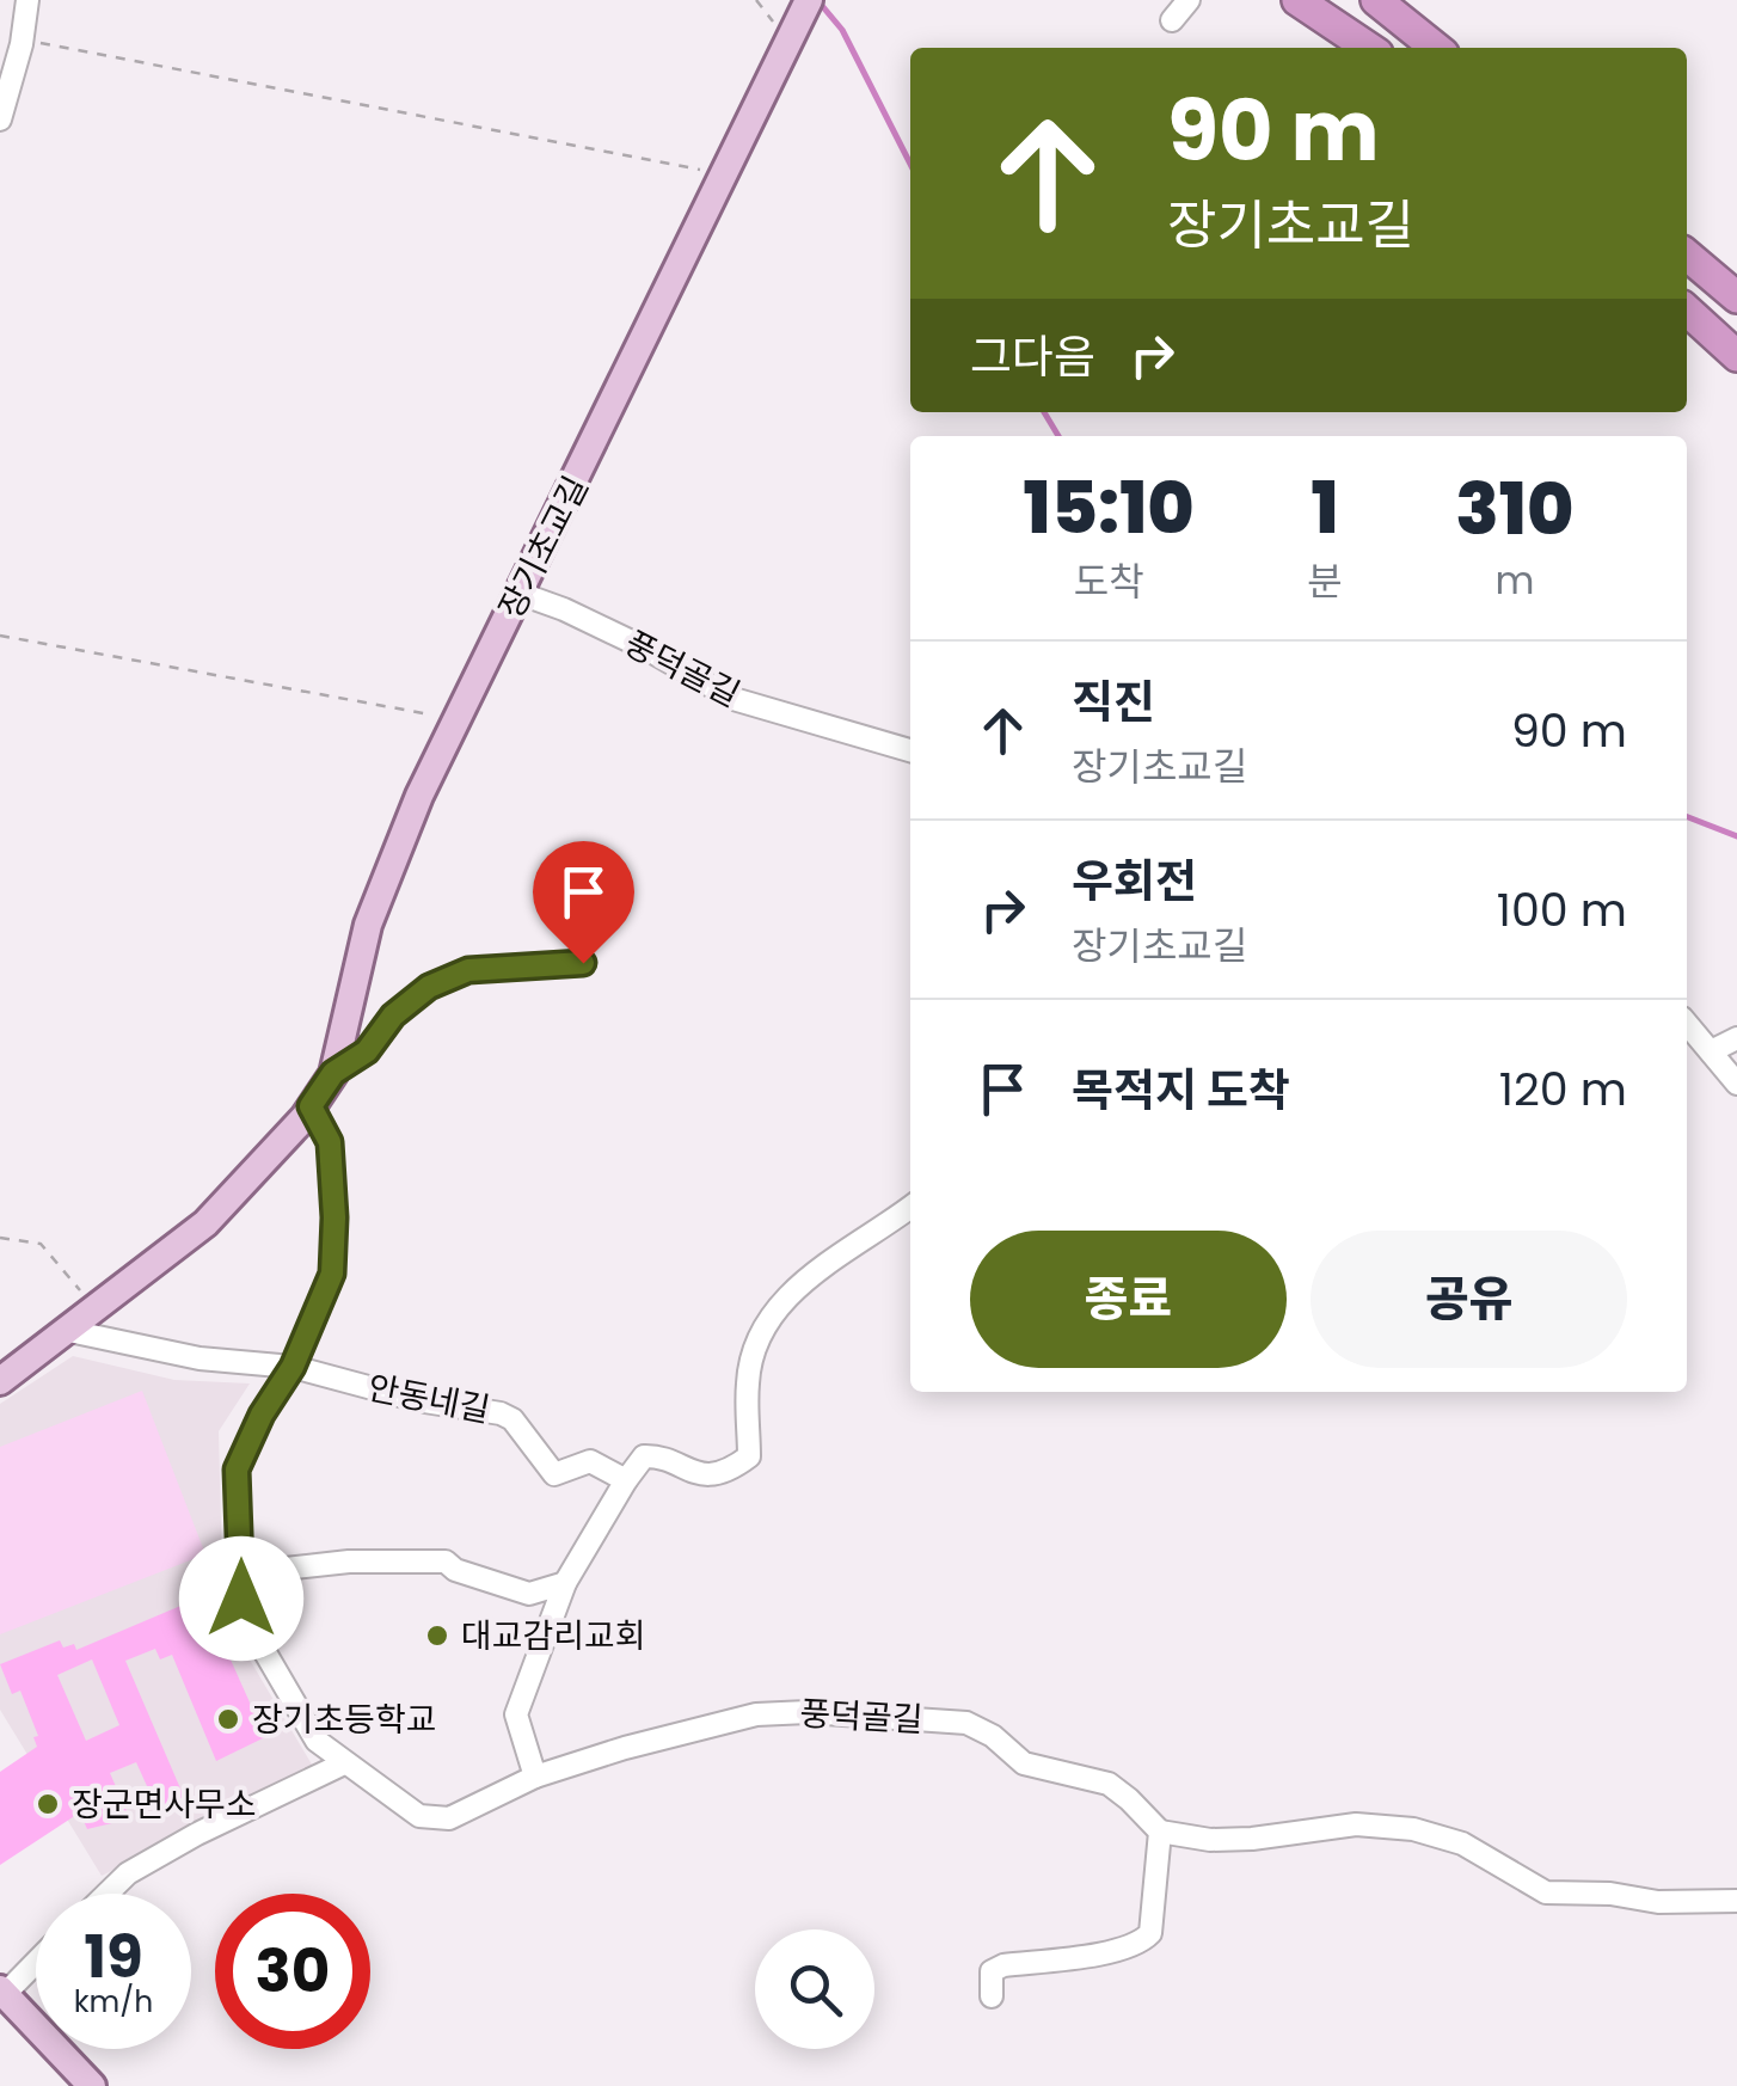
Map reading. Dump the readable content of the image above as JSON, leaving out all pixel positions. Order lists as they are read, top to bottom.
{
  "streets": {
    "main road": ["장기초교길"],
    "street": ["풍덕골길", "안동네길"]
  },
  "crossings": [
    ["장기초교길", "풍덕골길"],
    ["장기초교길", "안동네길"]
  ],
  "places": ["대교감리교회", "장기초등학교", "장군면사무소"],
  "page": {
    "turn": ["90 m", "장기초교길"],
    "then": "그다음",
    "eta": [
      "15:10",
      "도착",
      "1",
      "분",
      "310",
      "m"
    ],
    "list": [
      {
        "name": "직진",
        "note": "장기초교길",
        "value": "90 m"
      },
      {
        "name": "우회전",
        "note": "장기초교길",
        "value": "100 m"
      },
      {
        "name": "목적지 도착",
        "value": "120 m"
      }
    ],
    "buttons": ["종료", "공유"],
    "speed": "19 km/h",
    "limit": "30"
  }
}
